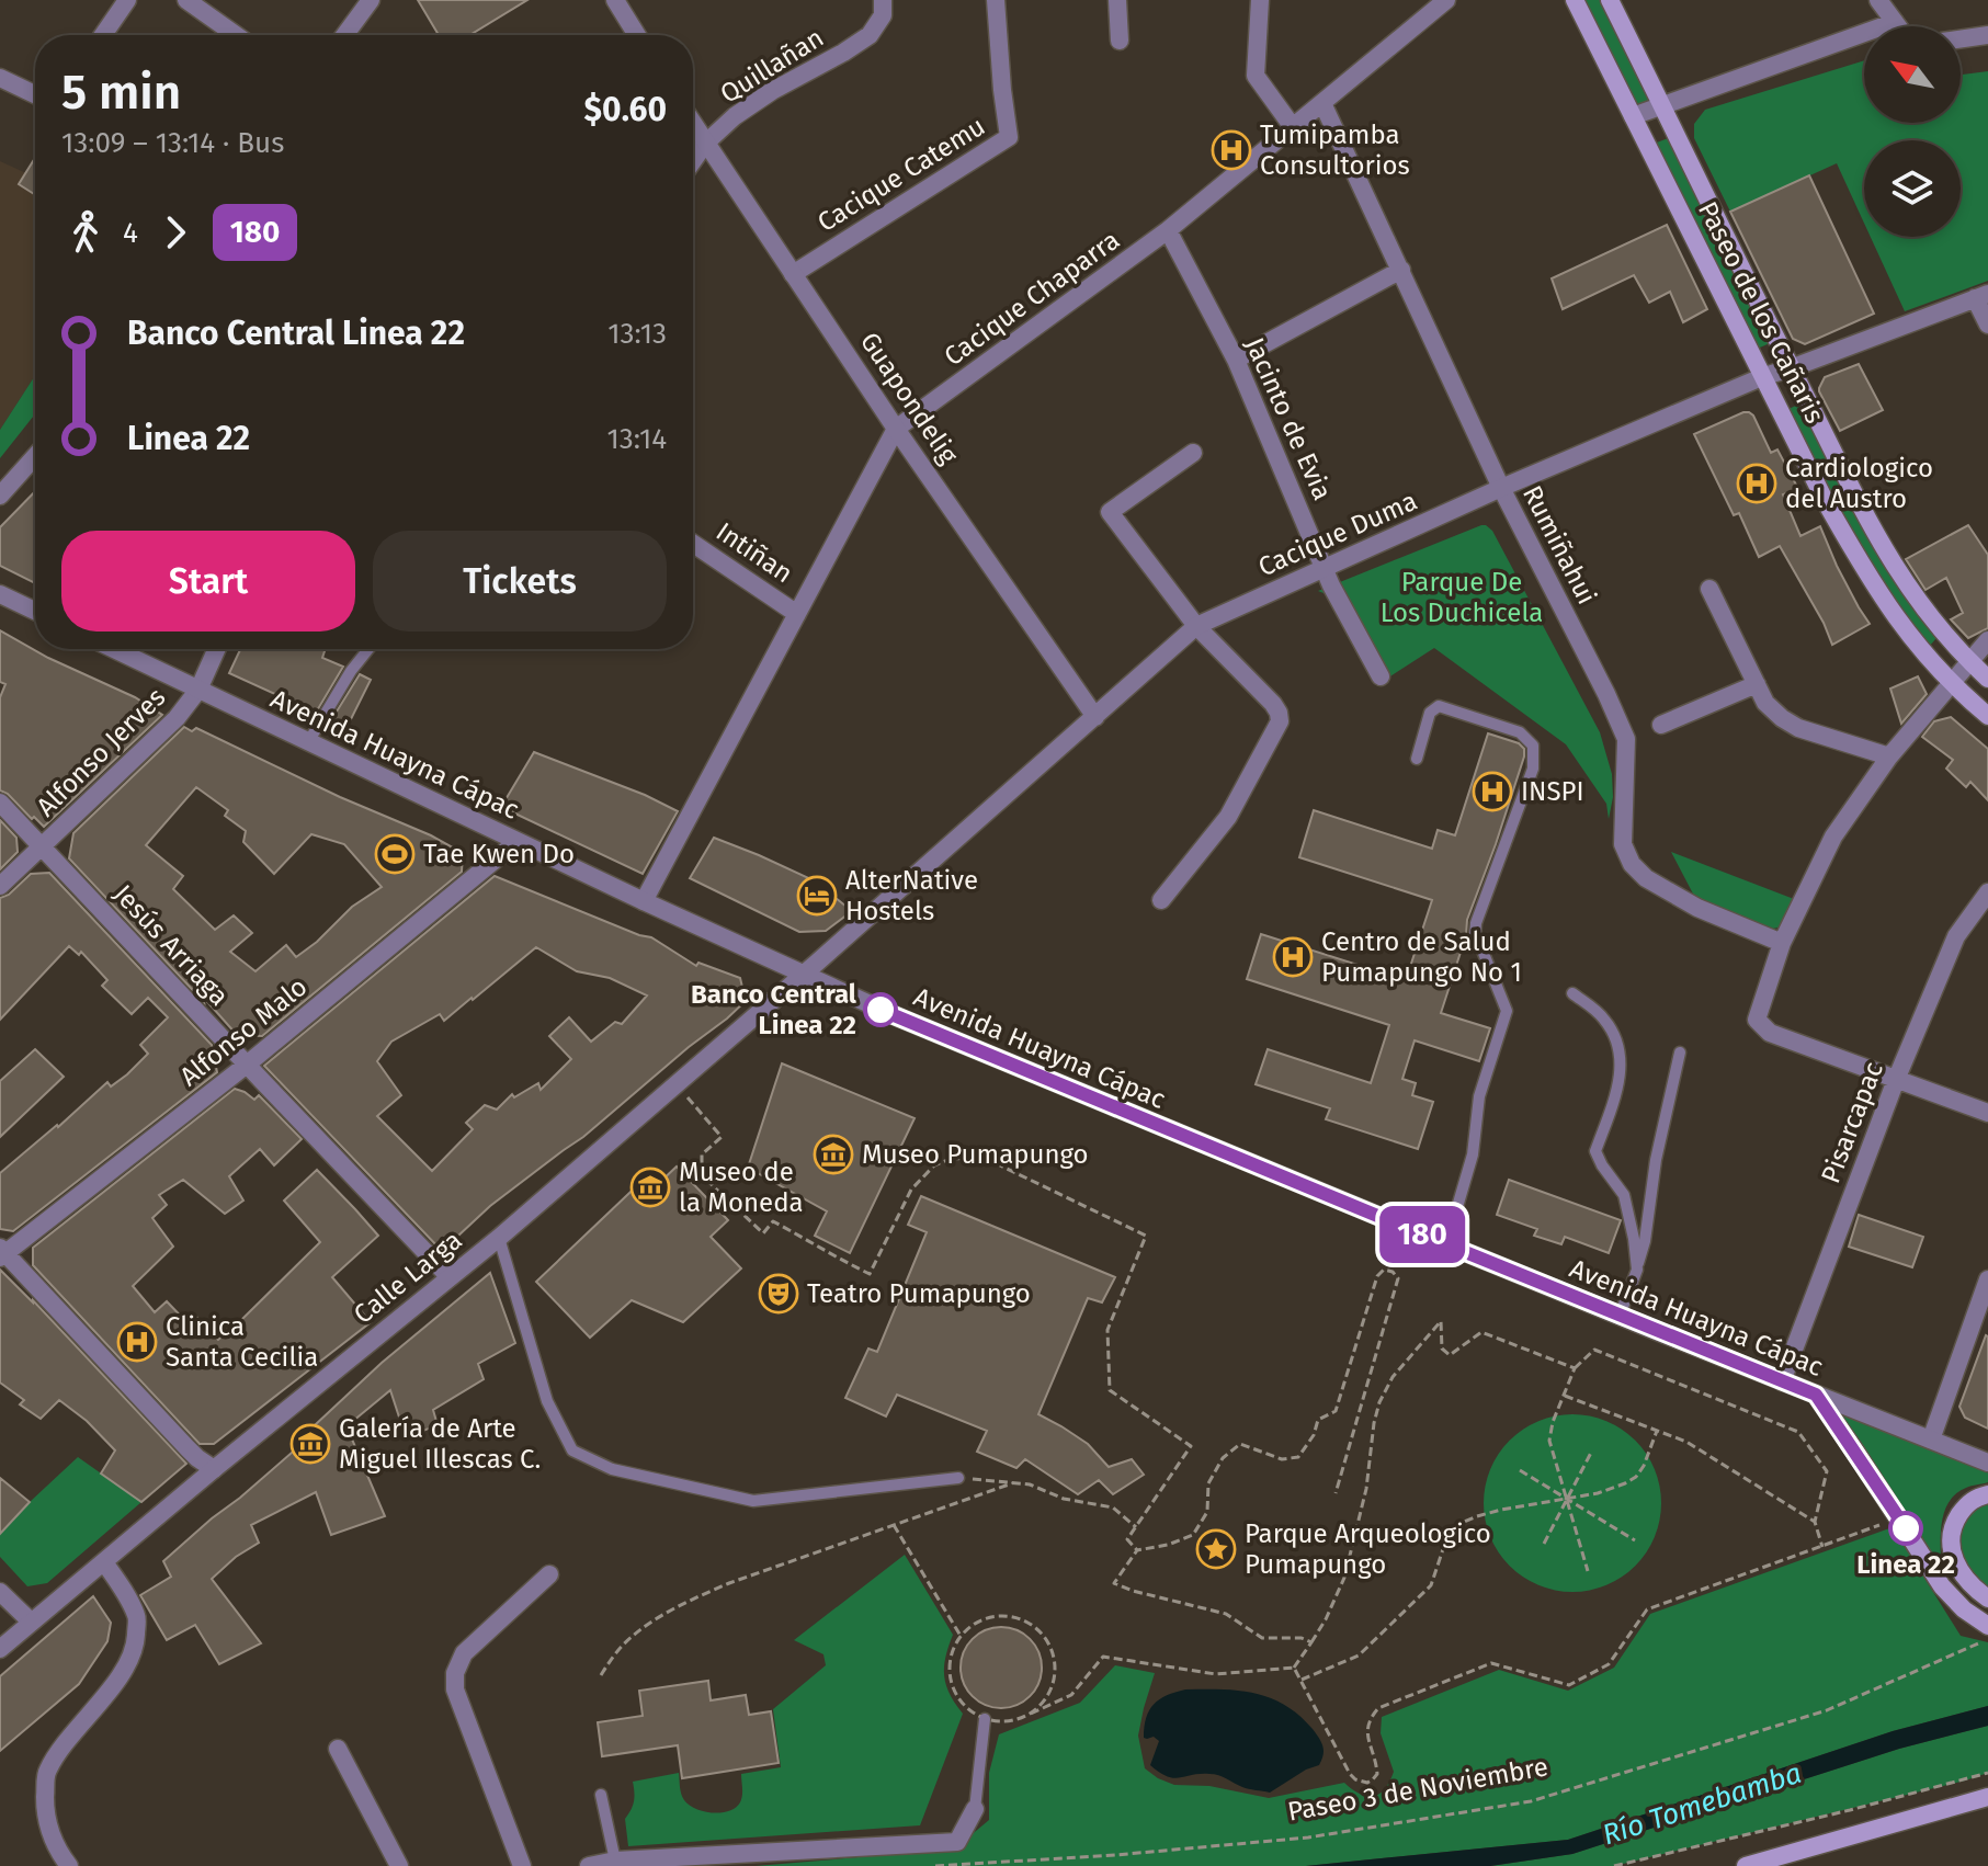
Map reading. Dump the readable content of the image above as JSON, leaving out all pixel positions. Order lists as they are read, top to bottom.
{
  "streets": {
    "main road": ["Paseo de los Cañaris"],
    "street": [
      "Quillañan",
      "Cacique Catemu",
      "Cacique Chaparra",
      "Guapondelig",
      "Jacinto de Evia",
      "Cacique Duma",
      "Rumiñahui",
      "Intiñan",
      "Alfonso Jerves",
      "Avenida Huayna Cápac",
      "Jesús Arriaga",
      "Alfonso Malo",
      "Pisarcapac",
      "Calle Larga"
    ],
    "path": ["Paseo 3 de Noviembre"]
  },
  "crossings": [
    ["Quillañan", "Guapondelig"],
    ["Cacique Catemu", "Guapondelig"],
    ["Cacique Chaparra", "Guapondelig"],
    ["Cacique Chaparra", "Jacinto de Evia"],
    ["Cacique Chaparra", "Rumiñahui"],
    ["Cacique Chaparra", "Intiñan"],
    ["Cacique Chaparra", "Avenida Huayna Cápac"],
    ["Paseo de los Cañaris", "Cacique Duma"],
    ["Guapondelig", "Cacique Duma"],
    ["Jacinto de Evia", "Cacique Duma"],
    ["Cacique Duma", "Rumiñahui"],
    ["Cacique Duma", "Avenida Huayna Cápac"],
    ["Cacique Duma", "Calle Larga"],
    ["Alfonso Jerves", "Avenida Huayna Cápac"],
    ["Alfonso Jerves", "Jesús Arriaga"],
    ["Avenida Huayna Cápac", "Alfonso Malo"],
    ["Avenida Huayna Cápac", "Pisarcapac"],
    ["Avenida Huayna Cápac", "Calle Larga"],
    ["Jesús Arriaga", "Alfonso Malo"],
    ["Jesús Arriaga", "Calle Larga"]
  ],
  "water": ["Río Tomebamba"],
  "parks": ["Parque De Los Duchicela"],
  "places": {
    "hospital": [
      "Tumipamba Consultorios",
      "Cardiologico del Austro",
      "INSPI",
      "Centro de Salud Pumapungo No 1",
      "Clinica Santa Cecilia"
    ],
    "sports": ["Tae Kwen Do"],
    "hotel": ["AlterNative Hostels"],
    "other": ["Banco Central Linea 22", "Linea 22"],
    "museum": ["Museo Pumapungo", "Museo de la Moneda", "Galería de Arte Miguel Illescas C."],
    "theatre": ["Teatro Pumapungo"],
    "place": ["Parque Arqueologico Pumapungo"]
  },
  "lines": ["bus line 180"],
  "north": "top left",
  "page": {
    "on_map": "180",
    "heading": ["5 min", "13:09 – 13:14 · Bus", "$0.60"],
    "legs": ["4", "180"],
    "list": [
      {
        "name": "Banco Central Linea 22",
        "value": "13:13"
      },
      {
        "name": "Linea 22",
        "value": "13:14"
      }
    ],
    "buttons": ["Start", "Tickets"]
  }
}
